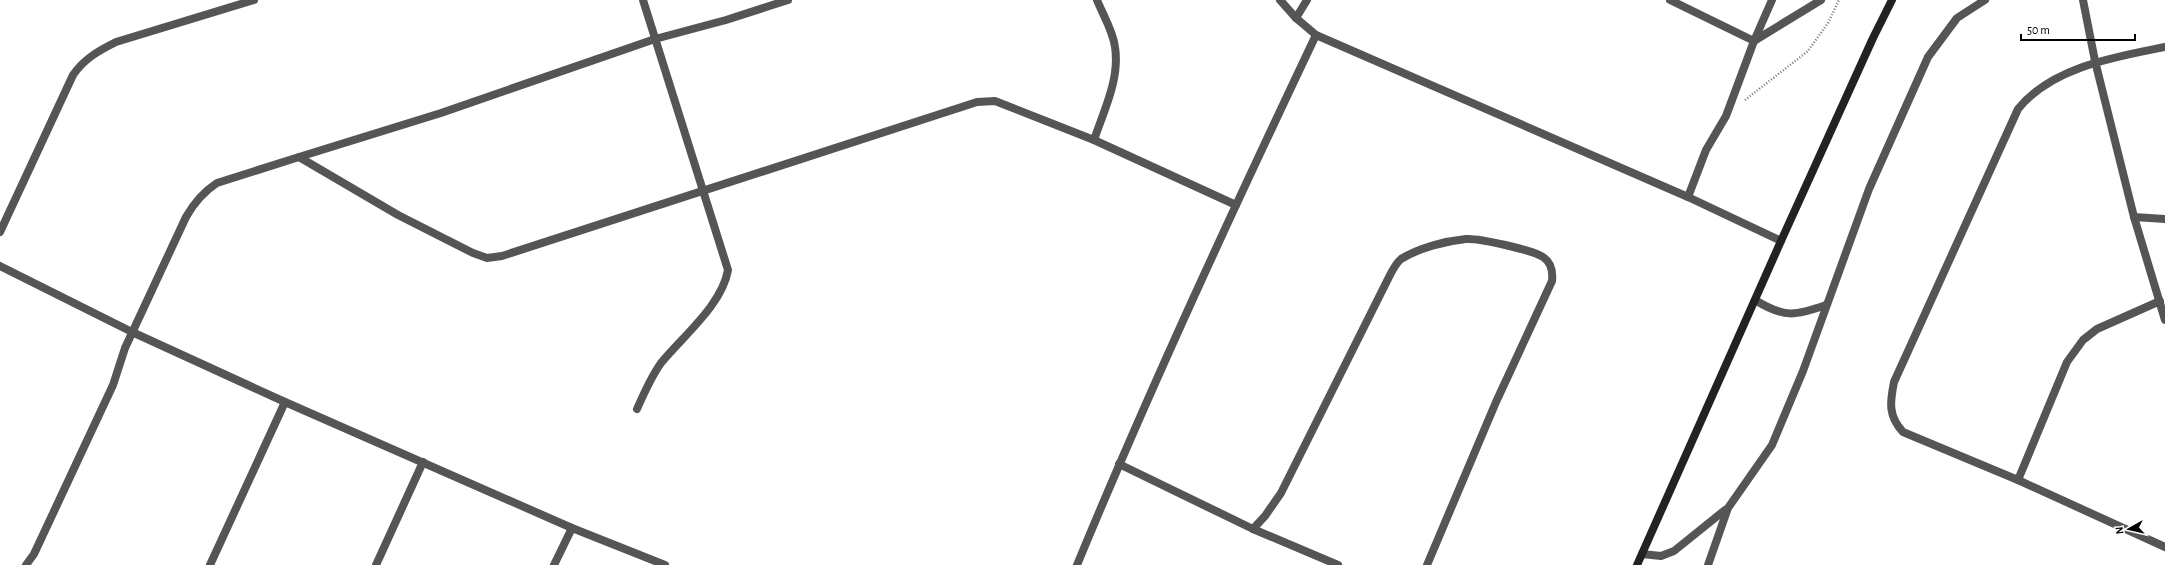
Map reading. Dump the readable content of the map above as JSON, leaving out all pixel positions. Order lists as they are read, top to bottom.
{
  "scale_bar": "50 m",
  "north": "left"
}
